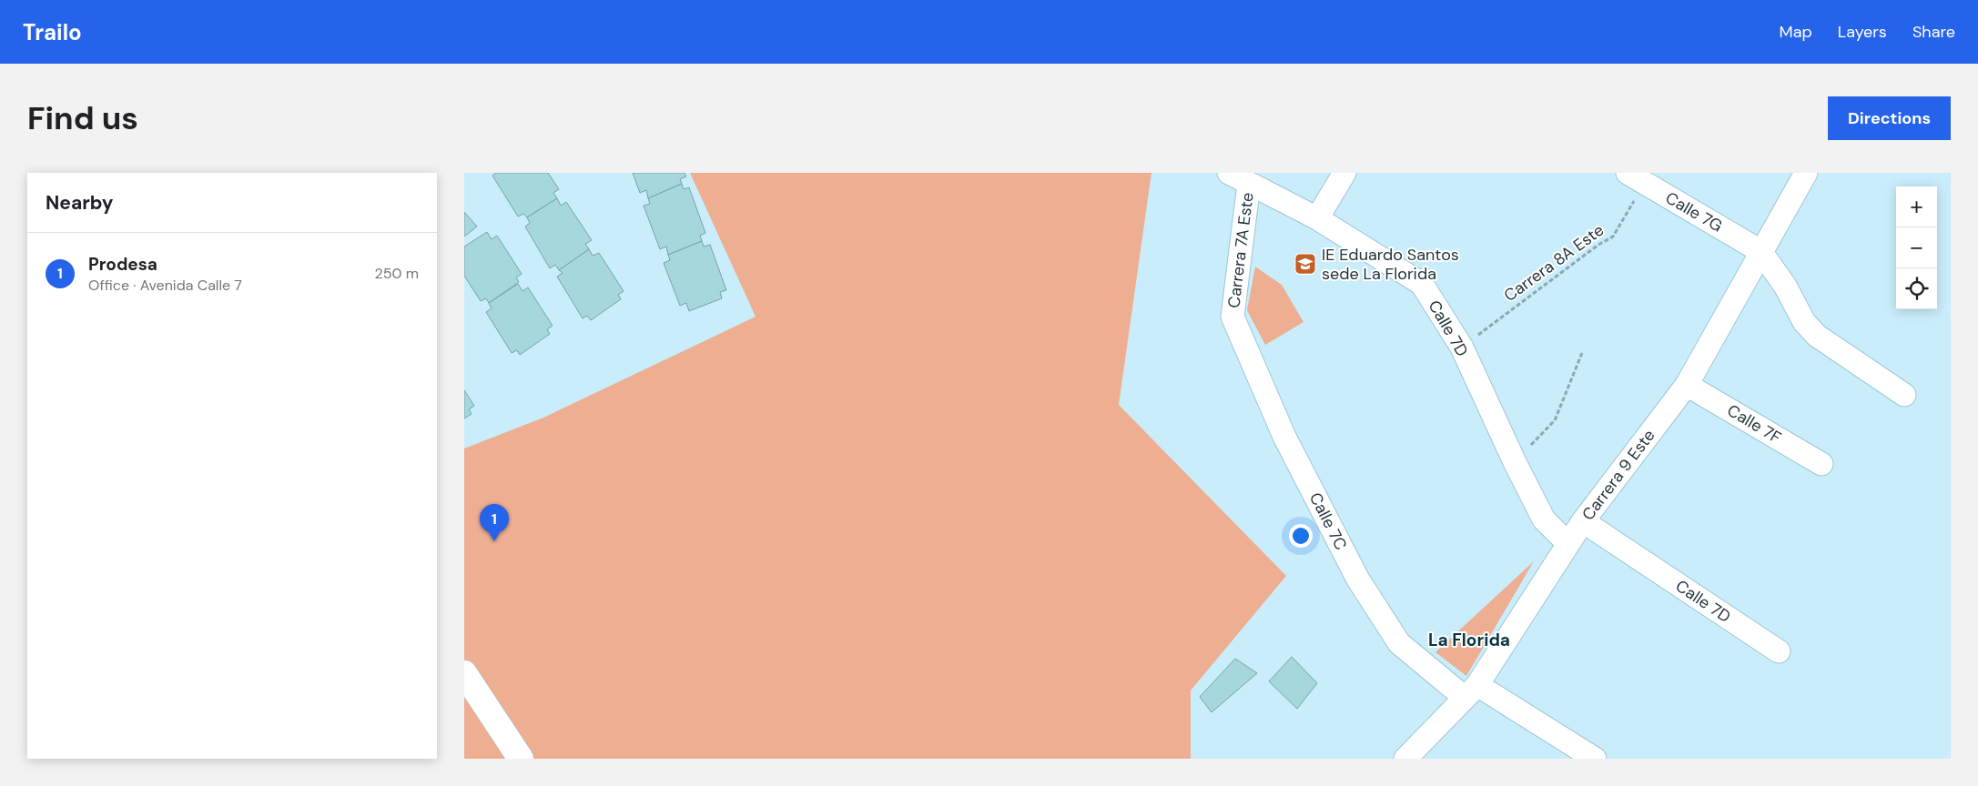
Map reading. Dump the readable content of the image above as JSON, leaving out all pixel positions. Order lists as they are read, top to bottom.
{
  "streets": {
    "street": [
      "Calle 7G",
      "Carrera 7A Este",
      "Calle 7D",
      "Calle 7F",
      "Carrera 9 Este",
      "Calle 7C"
    ],
    "path": ["Carrera 8A Este"]
  },
  "crossings": [
    ["Calle 7G", "Carrera 8A Este"],
    ["Calle 7G", "Carrera 9 Este"],
    ["Carrera 7A Este", "Calle 7D"],
    ["Carrera 7A Este", "Calle 7C"],
    ["Carrera 8A Este", "Calle 7D"],
    ["Calle 7D", "Carrera 9 Este"],
    ["Calle 7F", "Carrera 9 Este"],
    ["Carrera 9 Este", "Calle 7C"]
  ],
  "districts": ["La Florida"],
  "places": {
    "school or university": ["IE Eduardo Santos sede La Florida"]
  },
  "page": {
    "header": "Trailo",
    "nav": ["Map", "Layers", "Share"],
    "buttons": "Directions",
    "title": "Find us",
    "heading": "Nearby",
    "map_buttons": ["+", "−"],
    "list": [
      {
        "mark": "1",
        "name": "Prodesa",
        "note": "Office · Avenida Calle 7",
        "value": "250 m"
      }
    ],
    "pins": "1"
  }
}
